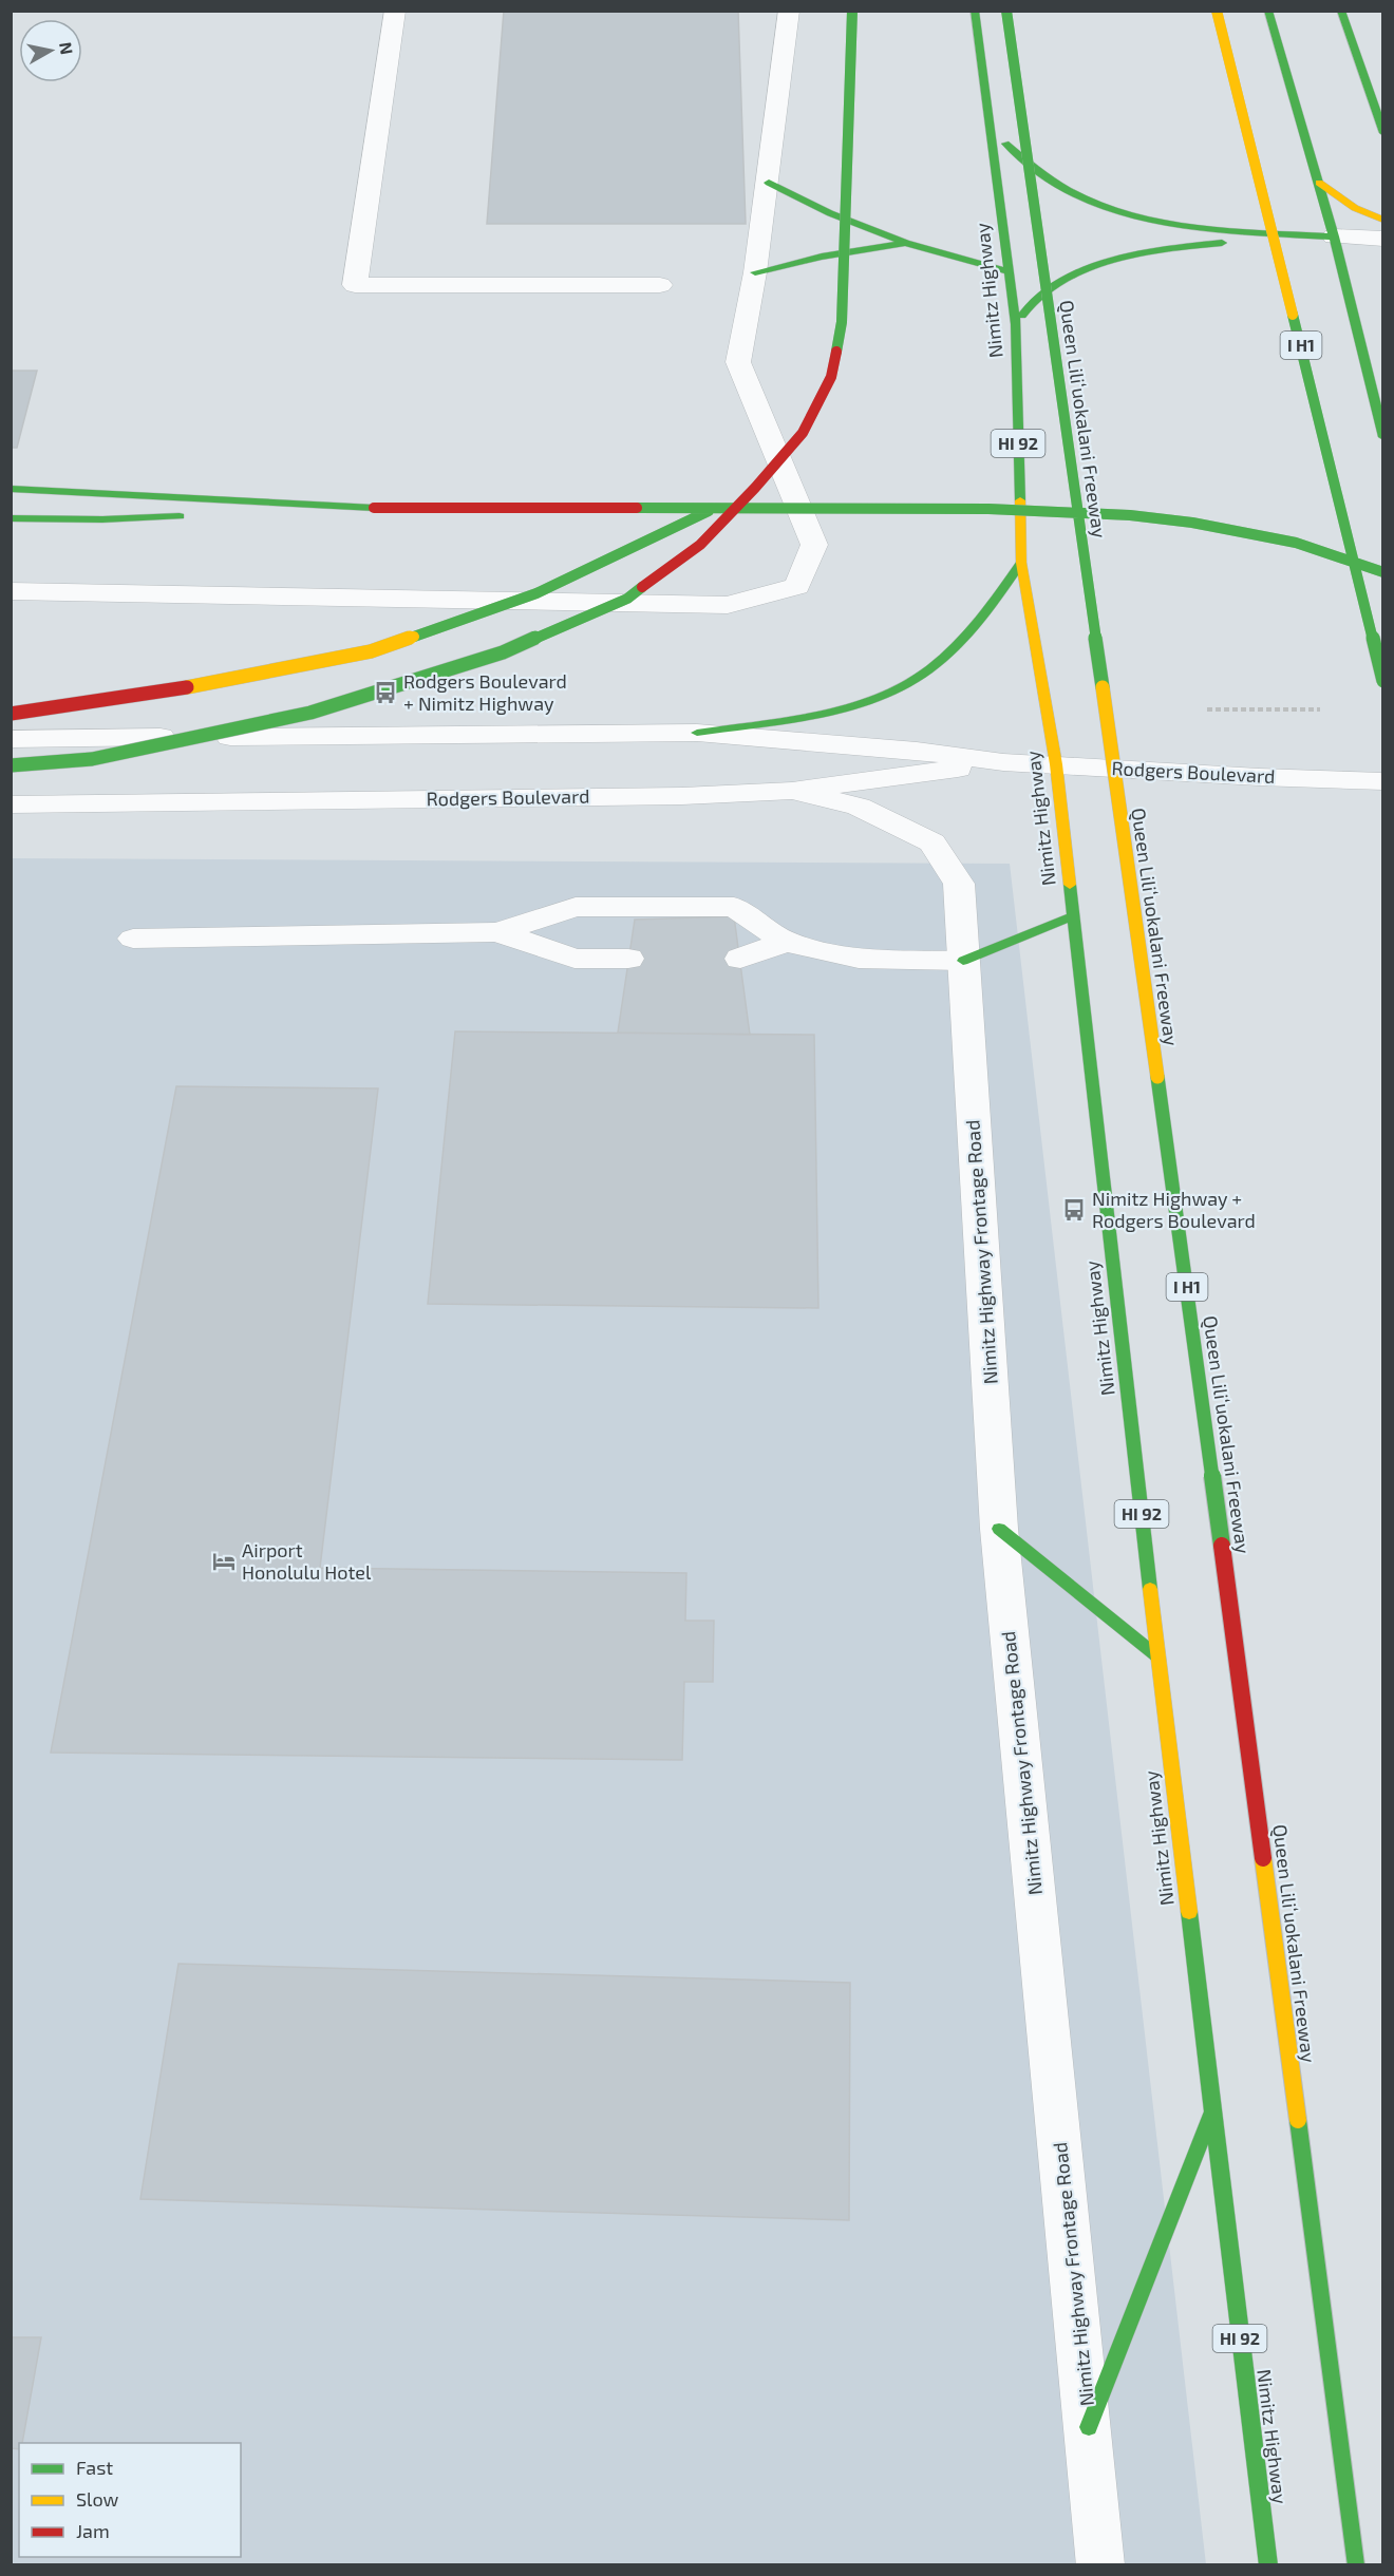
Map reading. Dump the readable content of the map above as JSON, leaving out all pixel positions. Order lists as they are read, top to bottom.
{
  "streets": {
    "main road": [
      "Nimitz Highway",
      "I H1",
      "Queen Liliʻuokalani Freeway",
      "HI 92"
    ],
    "street": ["Rodgers Boulevard", "Nimitz Highway Frontage Road"]
  },
  "crossings": [
    ["Nimitz Highway", "Rodgers Boulevard"],
    ["Rodgers Boulevard", "Nimitz Highway Frontage Road"]
  ],
  "places": {
    "bus stop": ["Rodgers Boulevard + Nimitz Highway", "Nimitz Highway + Rodgers Boulevard"],
    "hotel": ["Airport Honolulu Hotel"]
  },
  "legend": ["Fast", "Slow", "Jam"],
  "north": "right"
}
